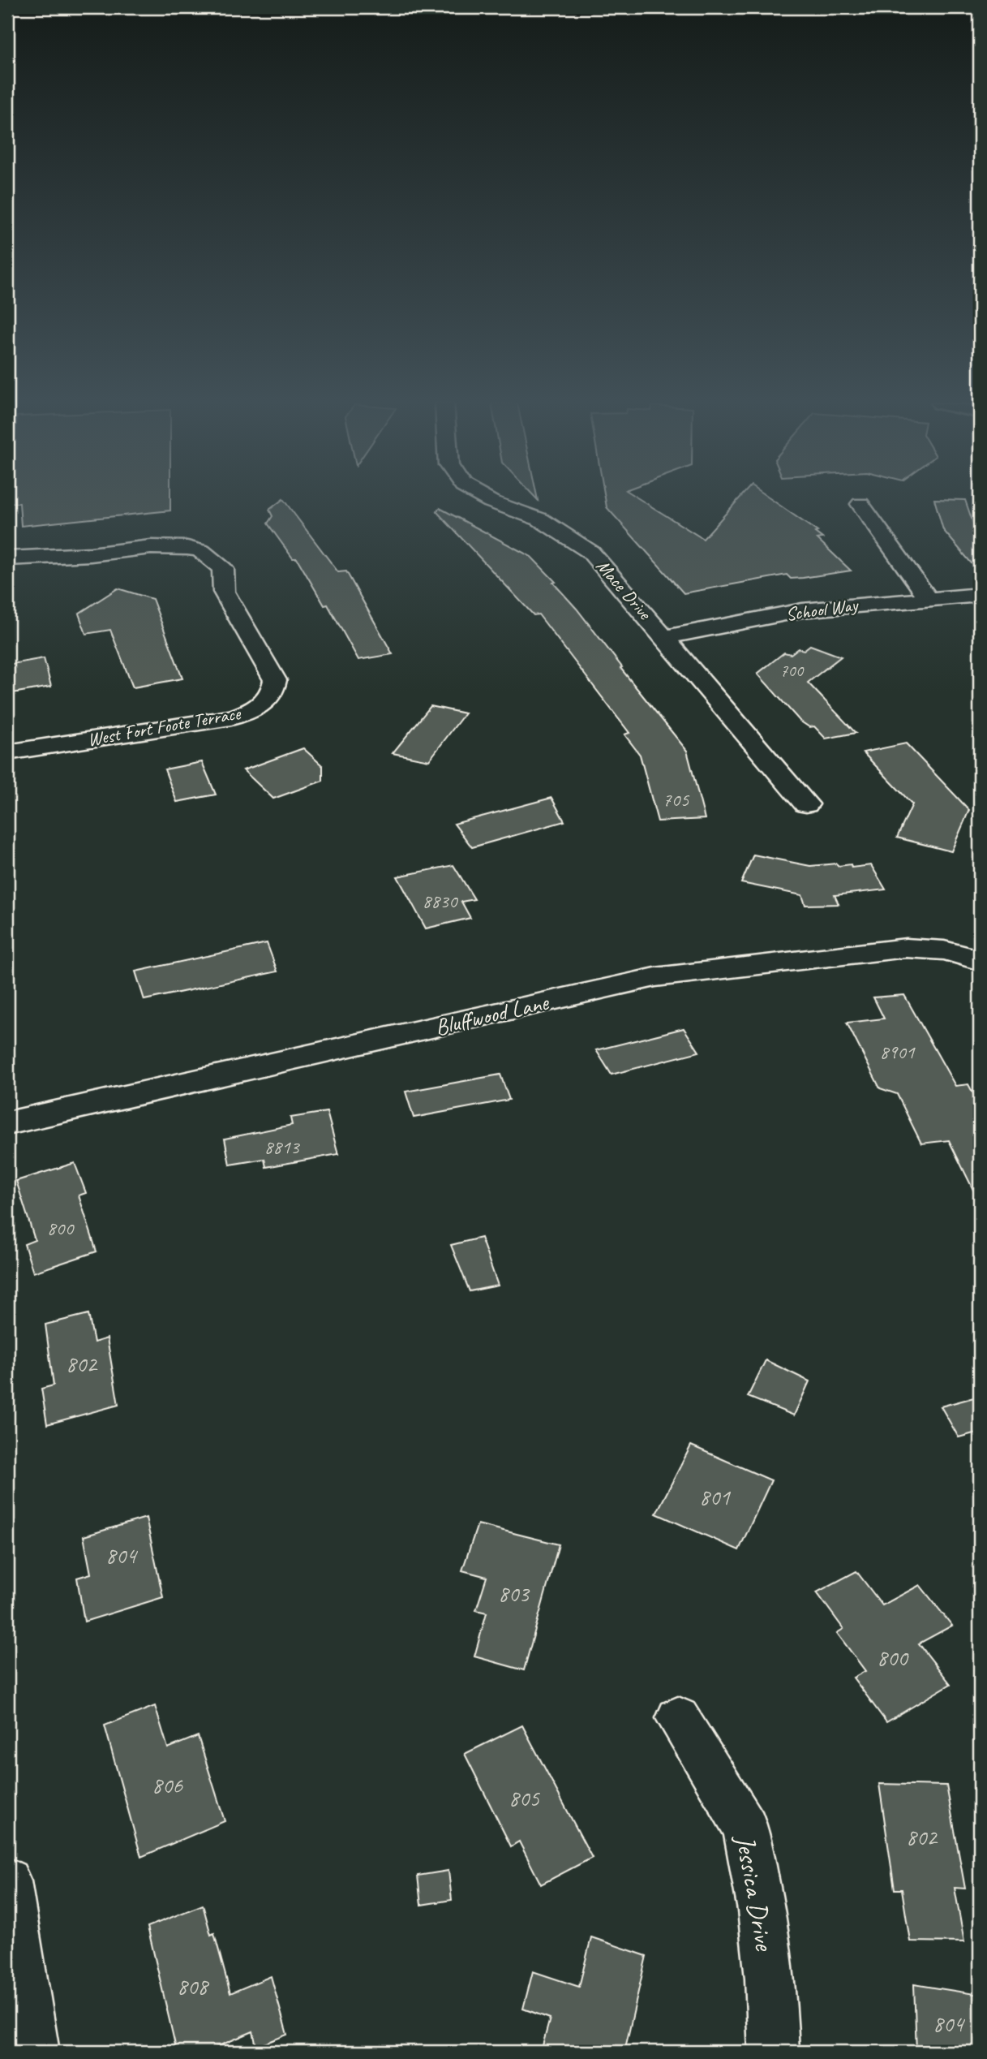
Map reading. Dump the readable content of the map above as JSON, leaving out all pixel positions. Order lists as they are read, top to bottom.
{
  "streets": {
    "street": [
      "Mace Drive",
      "School Way",
      "West Fort Foote Terrace",
      "Bluffwood Lane",
      "Jessica Drive"
    ]
  },
  "crossings": [
    ["Mace Drive", "School Way"]
  ],
  "house_numbers": [
    "700",
    "705",
    "8830",
    "8901",
    "8813",
    "800",
    "802",
    "801",
    "804",
    "803",
    "800",
    "806",
    "805",
    "802",
    "808",
    "804"
  ]
}
